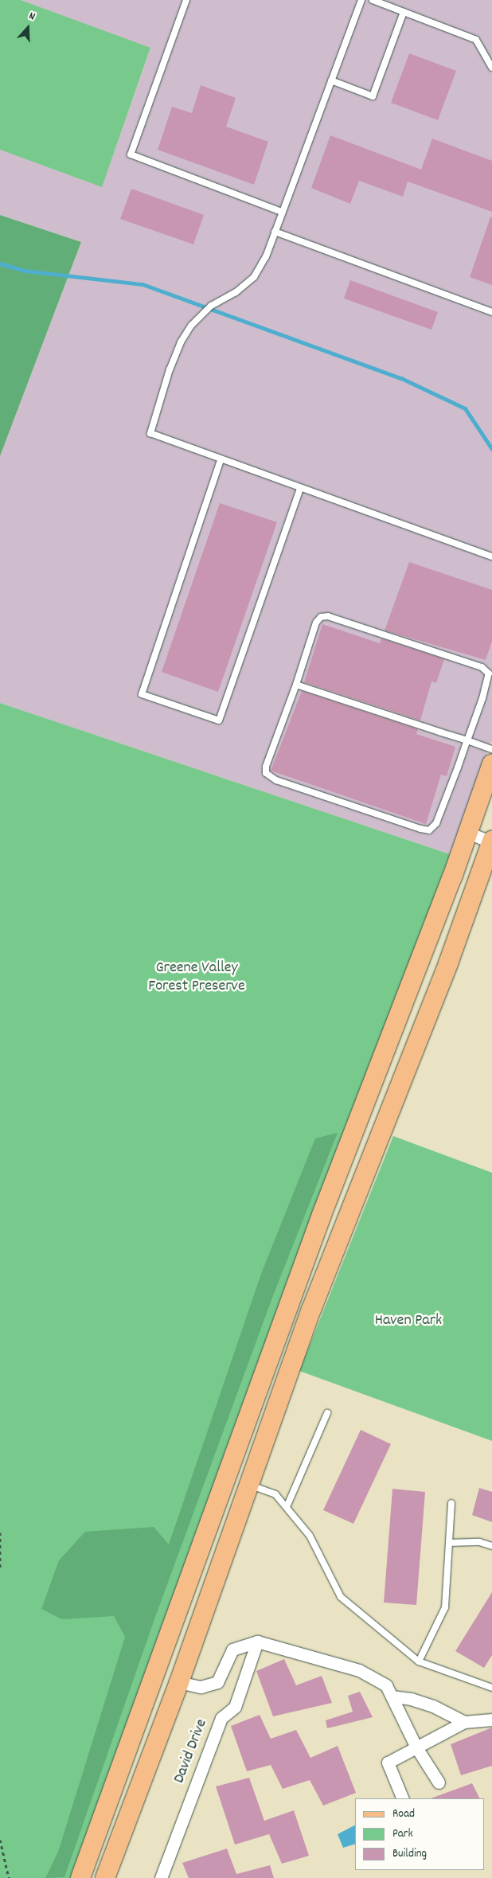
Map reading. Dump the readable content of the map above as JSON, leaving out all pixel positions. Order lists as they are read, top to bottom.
{
  "streets": {
    "street": ["David Drive"]
  },
  "parks": ["Greene Valley Forest Preserve", "Haven Park"],
  "legend": ["Road", "Park", "Building"],
  "north": "top"
}
